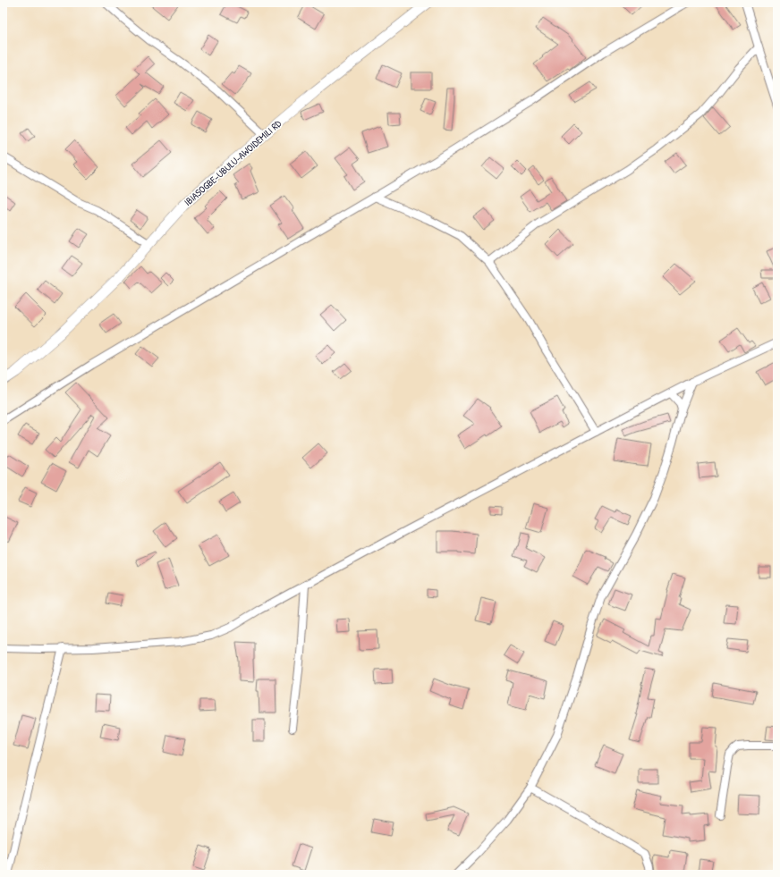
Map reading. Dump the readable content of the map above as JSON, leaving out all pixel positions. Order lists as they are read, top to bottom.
{
  "streets": {
    "street": ["IBIASOGBE-UBULU-AWOIDEMILI RD"]
  }
}
